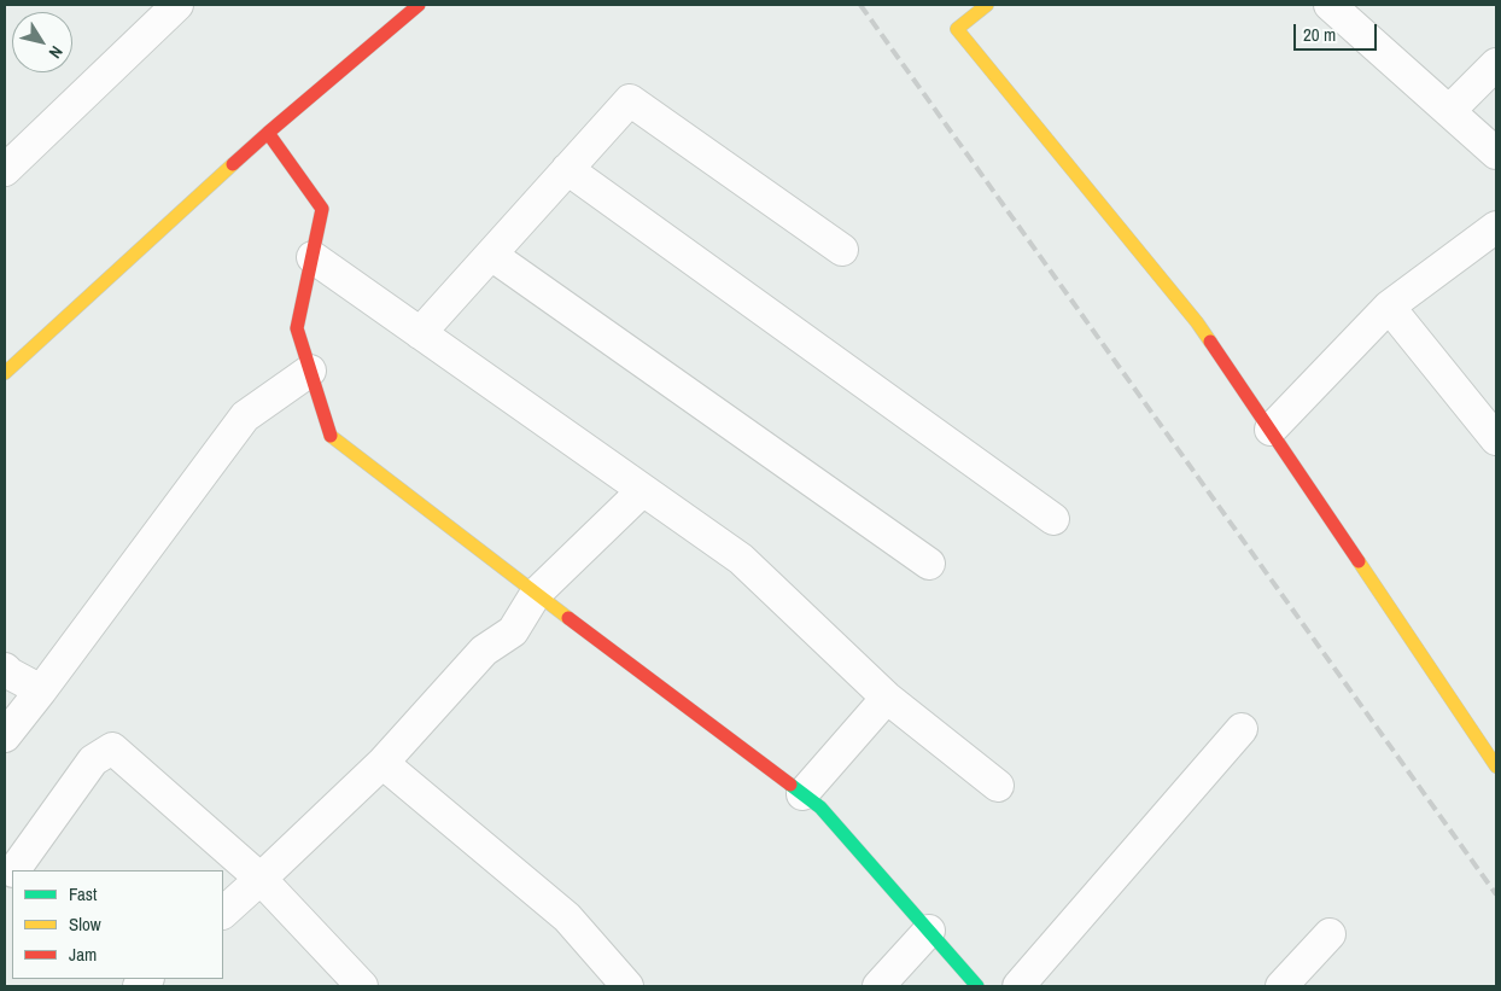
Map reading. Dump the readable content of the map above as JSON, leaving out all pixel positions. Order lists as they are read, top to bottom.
{
  "legend": ["Fast", "Slow", "Jam"],
  "scale_bar": "20 m",
  "north": "bottom right"
}
